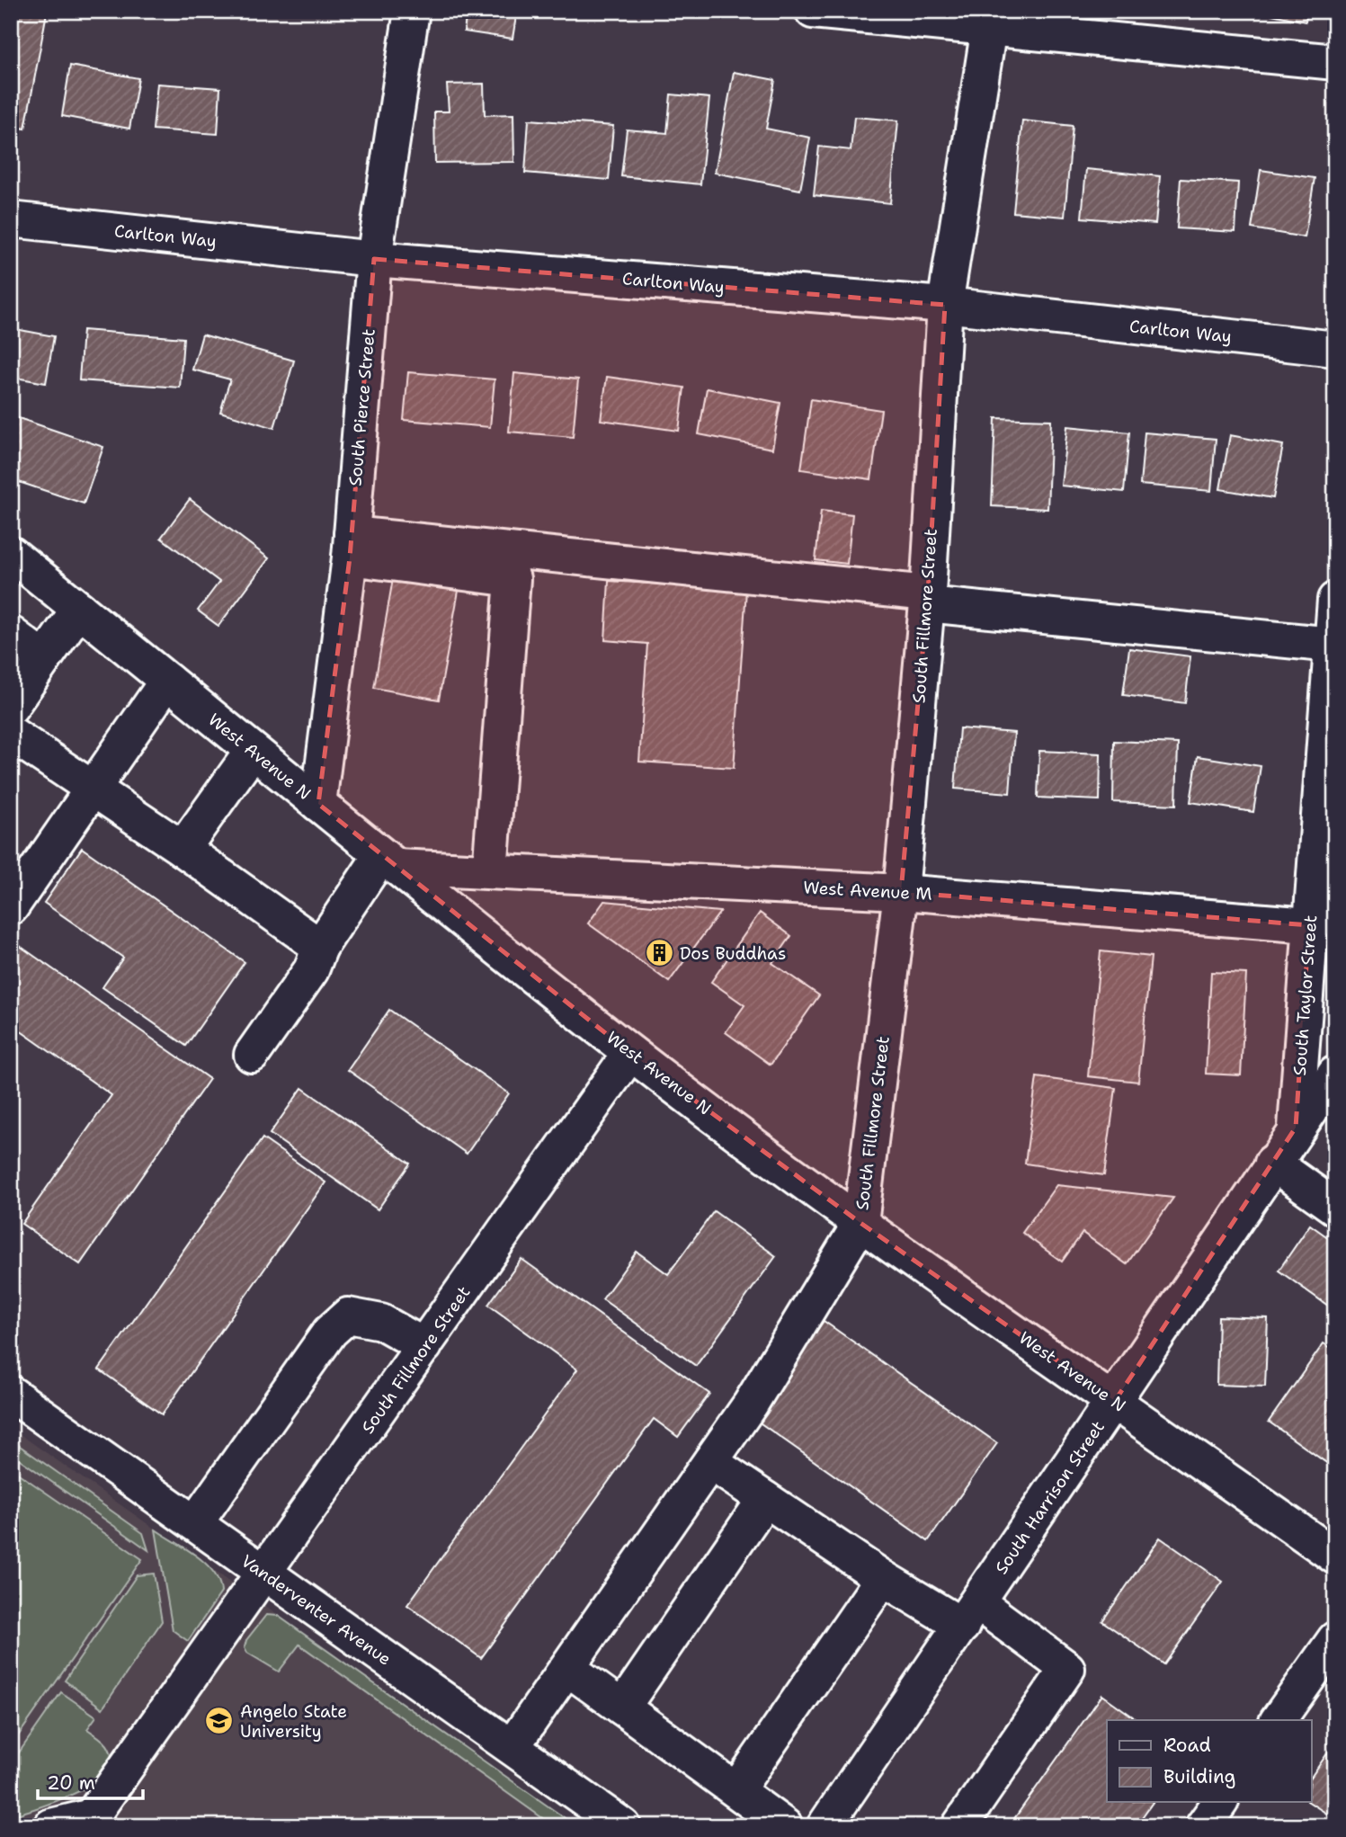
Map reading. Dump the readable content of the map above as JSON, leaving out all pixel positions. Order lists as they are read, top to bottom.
{
  "streets": {
    "street": [
      "Carlton Way",
      "South Pierce Street",
      "South Fillmore Street",
      "West Avenue N",
      "West Avenue M",
      "South Taylor Street",
      "South Harrison Street",
      "Vanderventer Avenue"
    ]
  },
  "crossings": [
    ["Carlton Way", "South Pierce Street"],
    ["Carlton Way", "South Fillmore Street"],
    ["South Pierce Street", "West Avenue N"],
    ["South Fillmore Street", "West Avenue N"],
    ["South Fillmore Street", "West Avenue M"],
    ["South Fillmore Street", "Vanderventer Avenue"],
    ["West Avenue N", "West Avenue M"],
    ["West Avenue N", "South Harrison Street"],
    ["West Avenue M", "South Taylor Street"],
    ["South Taylor Street", "South Harrison Street"]
  ],
  "places": {
    "building": ["Dos Buddhas"],
    "school or university": ["Angelo State University"]
  },
  "legend": ["Road", "Building"],
  "scale_bar": "20 m"
}
